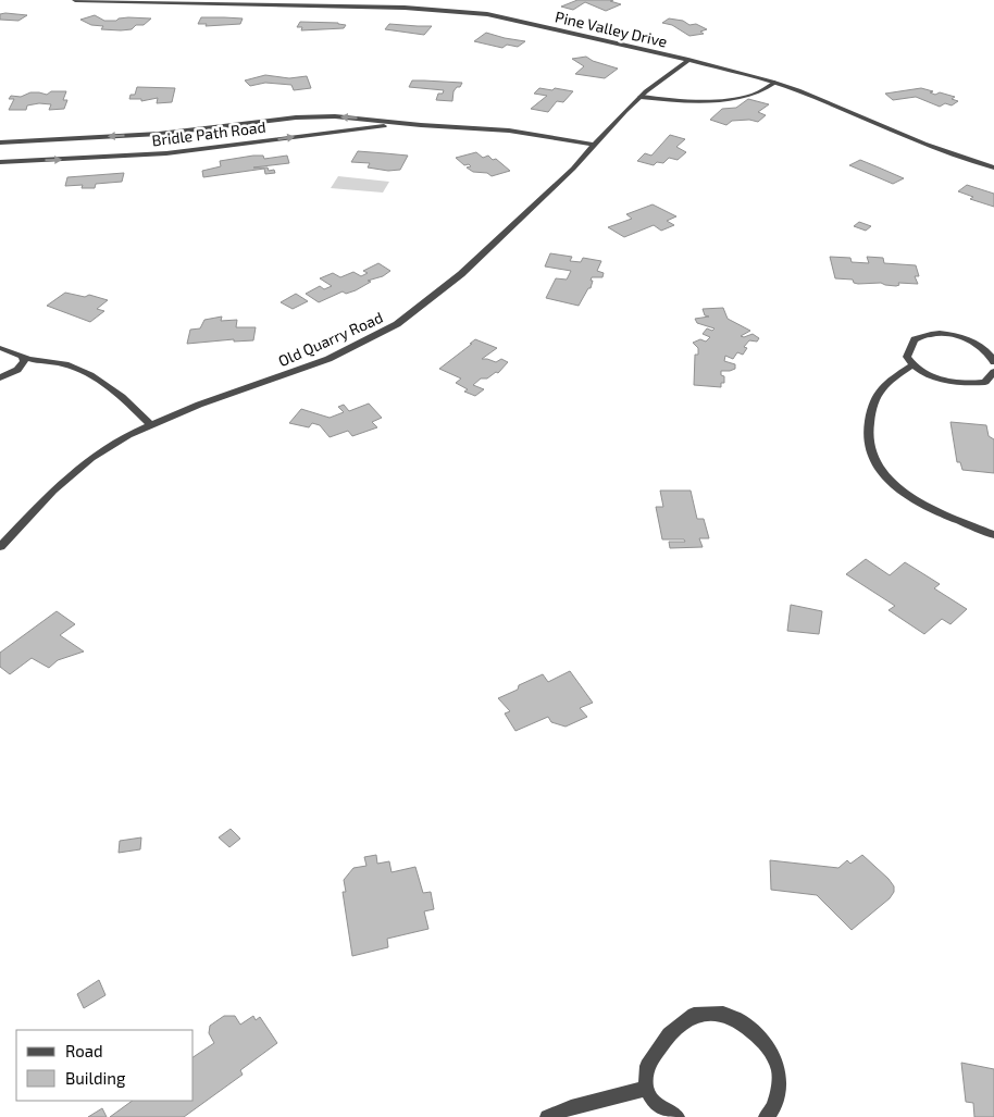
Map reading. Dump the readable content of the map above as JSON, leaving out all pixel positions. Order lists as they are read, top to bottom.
{
  "streets": {
    "street": ["Pine Valley Drive", "Bridle Path Road", "Old Quarry Road"]
  },
  "crossings": [
    ["Pine Valley Drive", "Old Quarry Road"],
    ["Bridle Path Road", "Old Quarry Road"]
  ],
  "legend": ["Road", "Building"]
}
